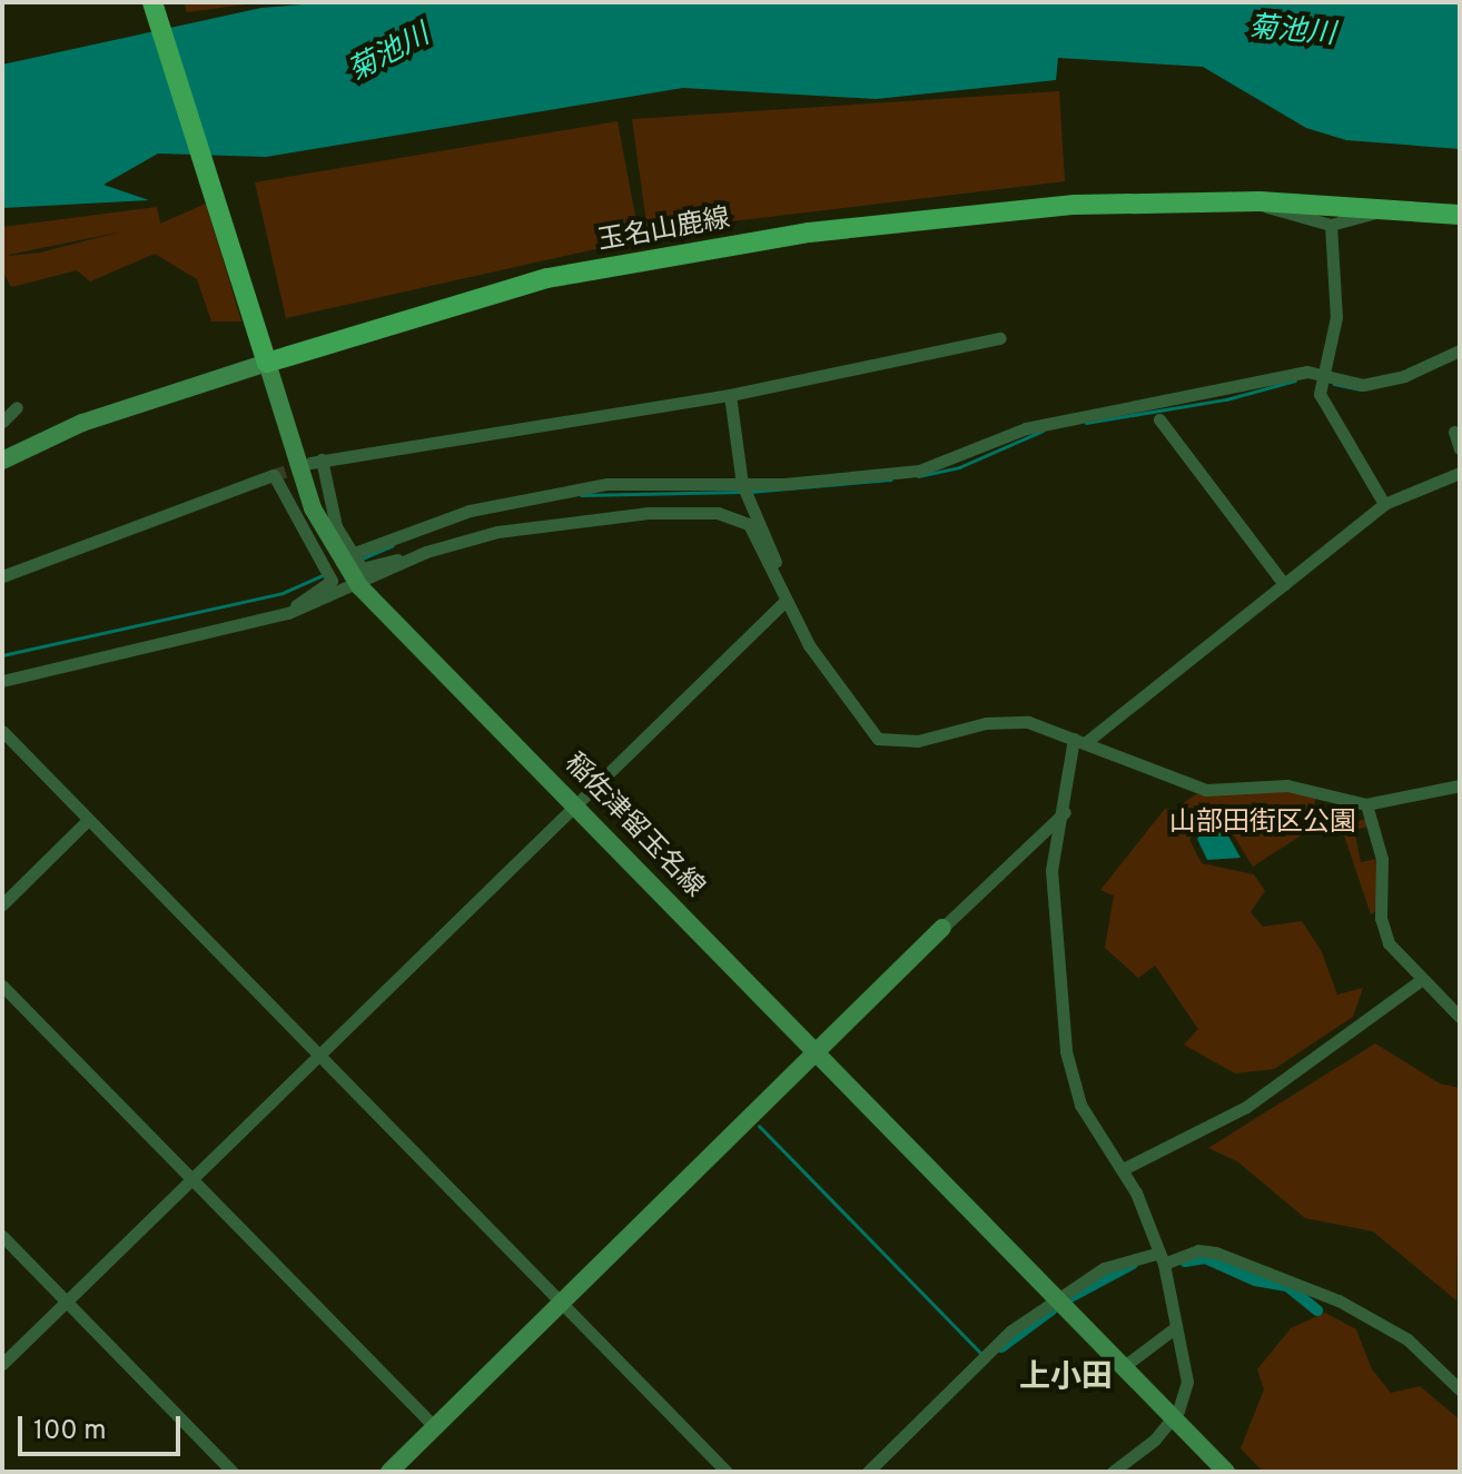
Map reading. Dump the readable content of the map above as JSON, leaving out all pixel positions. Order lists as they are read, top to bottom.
{
  "streets": {
    "main road": ["玉名山鹿線", "稲佐津留玉名線"]
  },
  "crossings": [
    ["玉名山鹿線", "稲佐津留玉名線"]
  ],
  "districts": ["上小田"],
  "water": ["菊池川"],
  "parks": ["山部田街区公園"],
  "scale_bar": "100 m"
}
